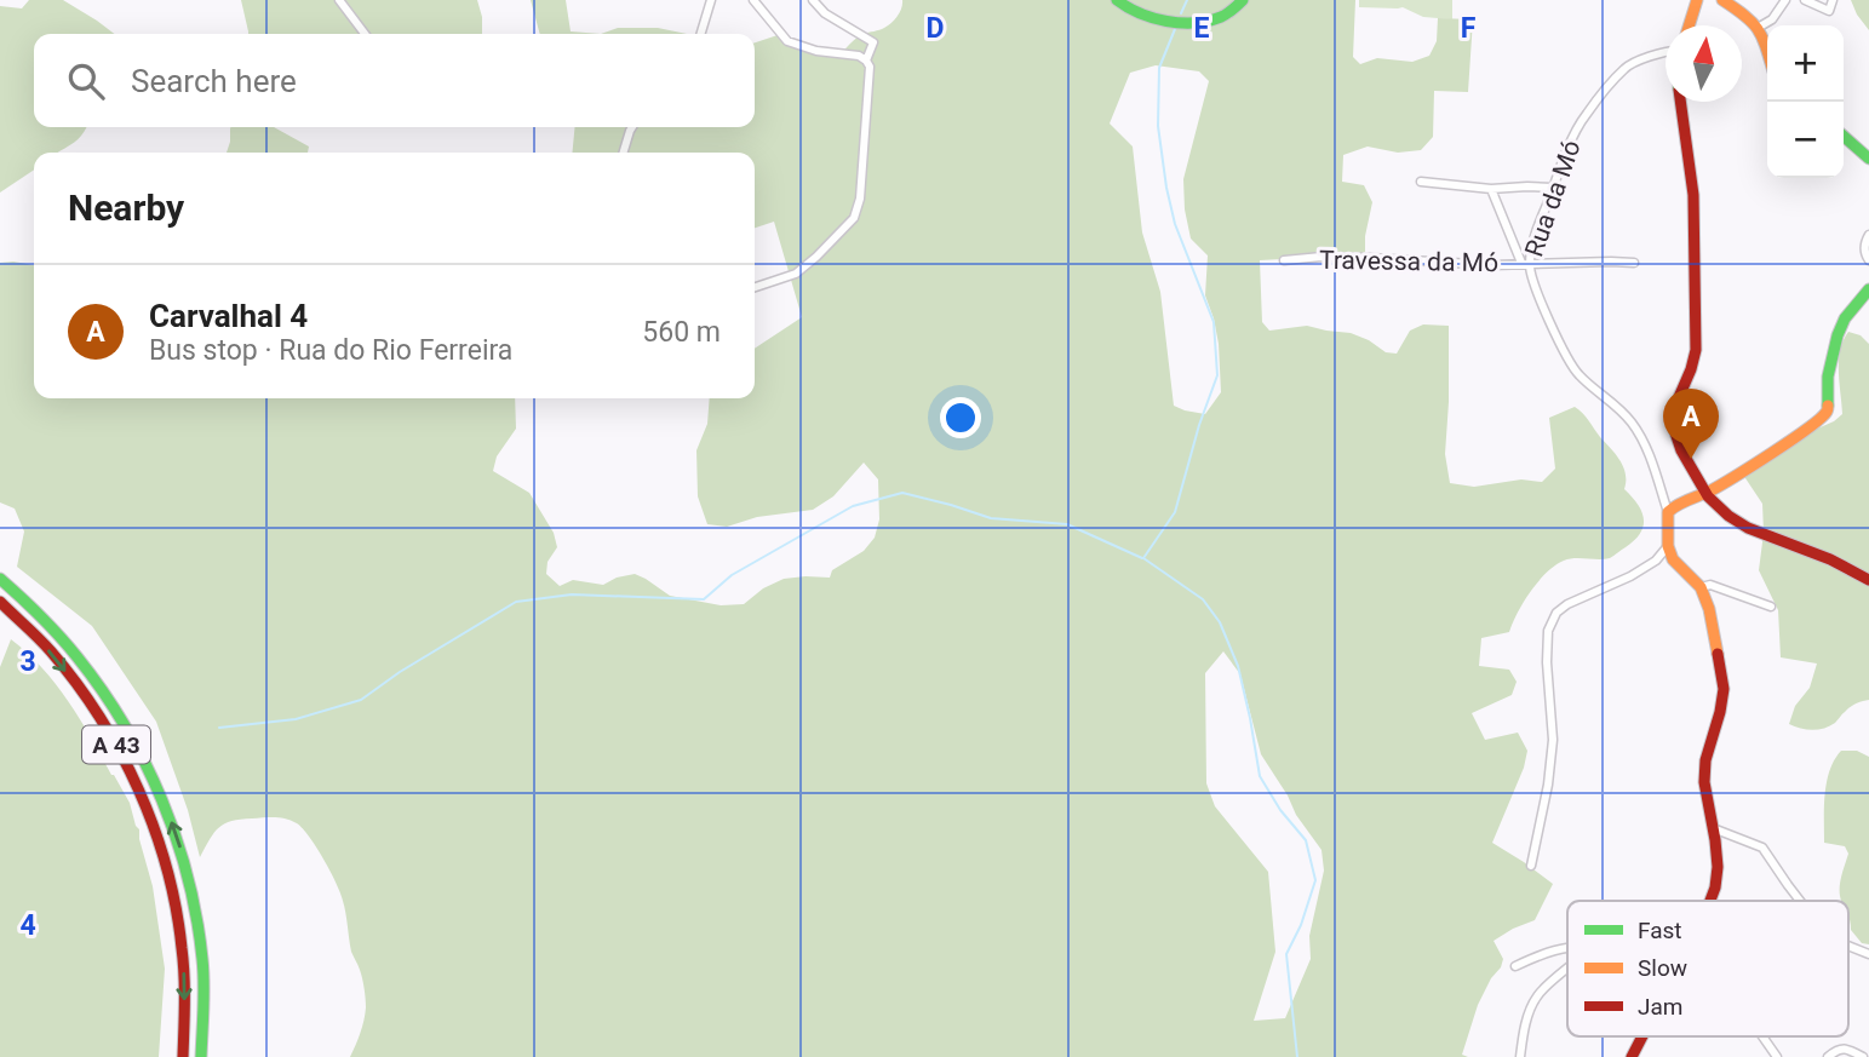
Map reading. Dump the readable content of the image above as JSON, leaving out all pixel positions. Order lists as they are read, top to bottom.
{
  "streets": {
    "main road": ["A 43"],
    "street": ["Rua da Mó", "Travessa da Mó"]
  },
  "crossings": [
    ["Rua da Mó", "Travessa da Mó"]
  ],
  "legend": ["Fast", "Slow", "Jam"],
  "north": "top",
  "page": {
    "map_buttons": ["+", "−"],
    "search": "Search here",
    "heading": "Nearby",
    "list": [
      {
        "mark": "A",
        "name": "Carvalhal 4",
        "note": "Bus stop · Rua do Rio Ferreira",
        "value": "560 m"
      }
    ],
    "pins": "A"
  },
  "grid": {
    "columns": ["D", "E", "F"],
    "rows": ["3", "4"]
  }
}
